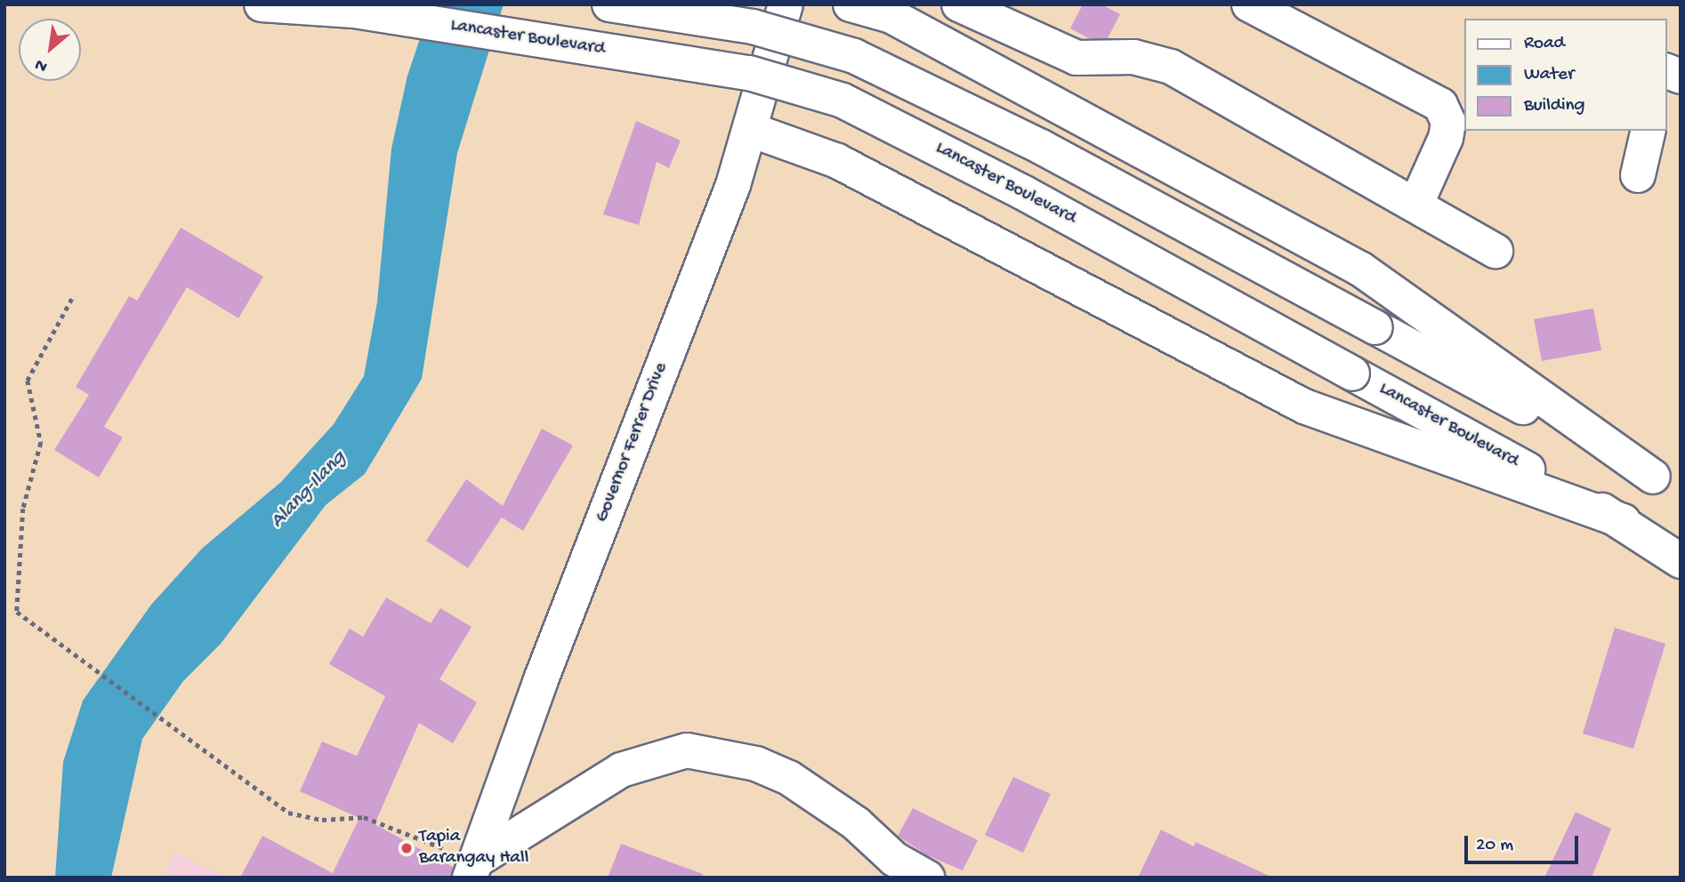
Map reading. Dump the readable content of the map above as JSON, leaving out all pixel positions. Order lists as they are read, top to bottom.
{
  "streets": {
    "main road": ["Lancaster Boulevard", "Governor Ferrer Drive"]
  },
  "water": ["Alang-Ilang"],
  "places": ["Tapia Barangay Hall"],
  "legend": ["Road", "Water", "Building"],
  "scale_bar": "20 m",
  "north": "bottom left"
}
